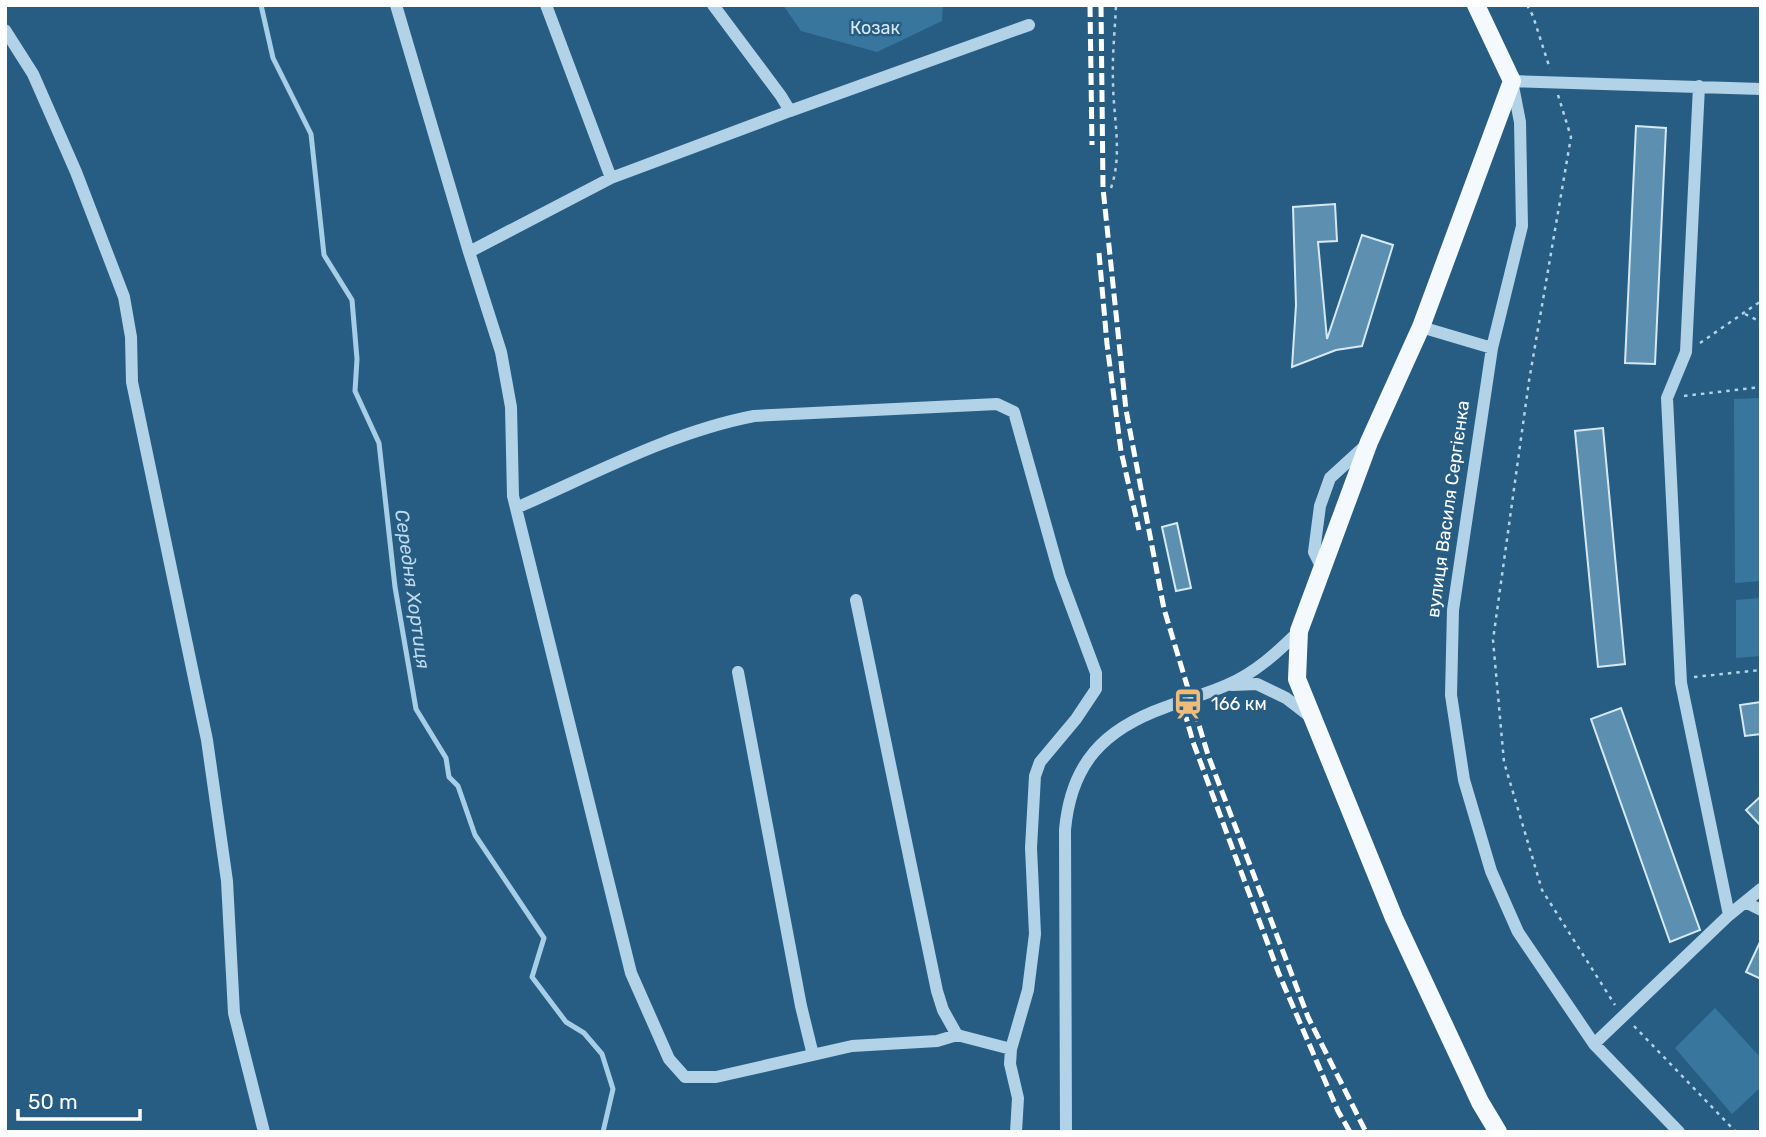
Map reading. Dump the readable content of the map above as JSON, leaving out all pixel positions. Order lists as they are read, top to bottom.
{
  "streets": {
    "main road": ["вулиця Василя Сергієнка"]
  },
  "water": ["Середня Хортиця"],
  "parks": ["Козак"],
  "places": {
    "station": ["166 км"]
  },
  "scale_bar": "50 m"
}
